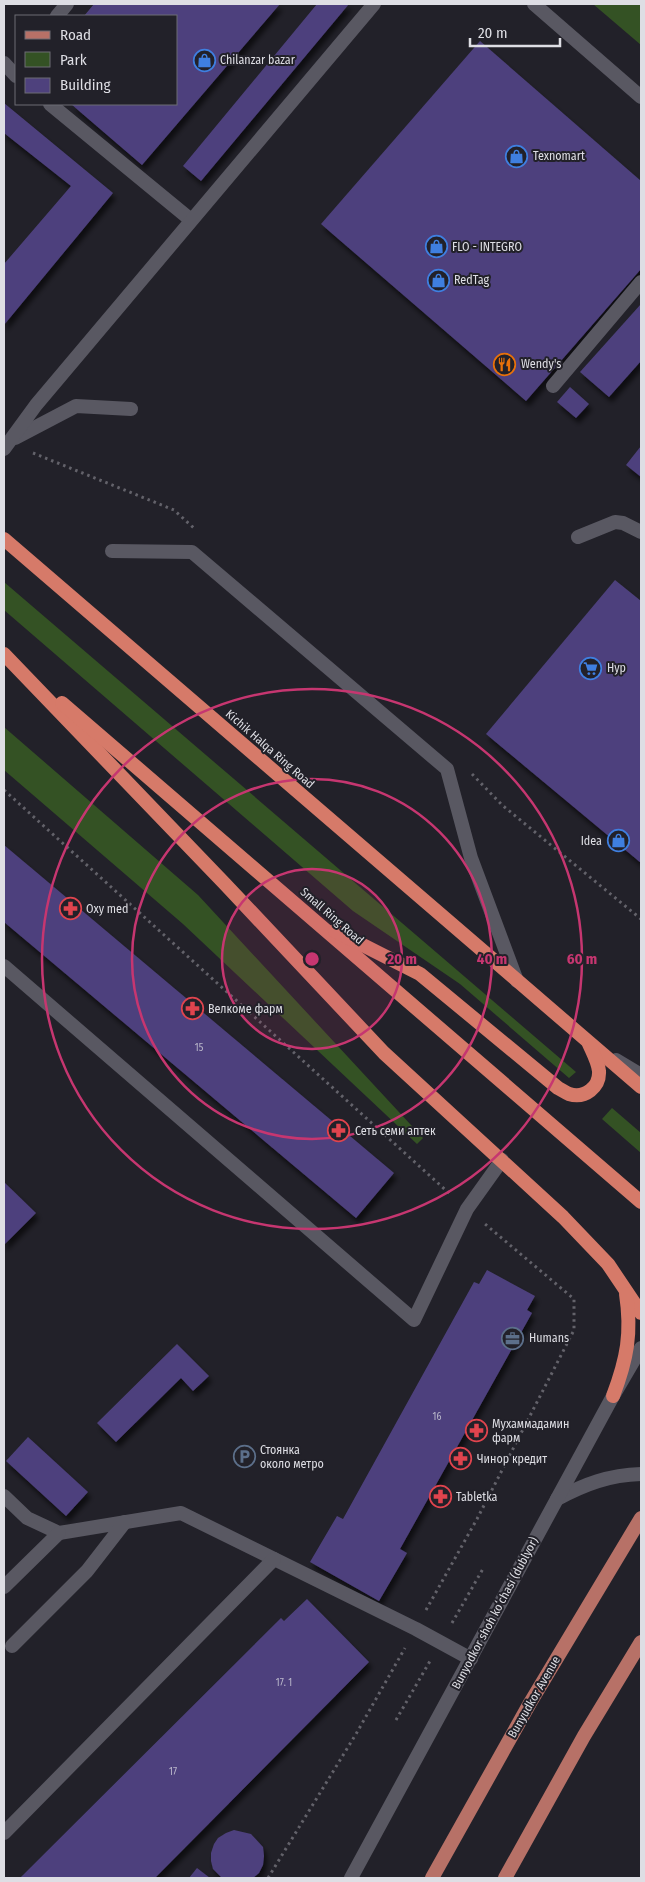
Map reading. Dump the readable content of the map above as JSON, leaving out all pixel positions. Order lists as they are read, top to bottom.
{
  "streets": {
    "highway": ["Kichik Halqa Ring Road", "Small Ring Road"],
    "main road": ["Bunyudkor Avenue"],
    "street": ["Bunyodkor shoh koʻchasi (dublyor)"]
  },
  "places": {
    "shop": [
      "Chilanzar bazar",
      "Texnomart",
      "FLO - INTEGRO",
      "RedTag",
      "Idea"
    ],
    "restaurant": ["Wendy's"],
    "supermarket": ["Нур"],
    "pharmacy": [
      "Oxy med",
      "Велкоме фарм",
      "Сеть семи аптек",
      "Мухаммадамин фарм",
      "Чинор кредит",
      "Tabletka"
    ],
    "office": ["Humans"],
    "parking": ["Стоянка около метро"]
  },
  "house_numbers": [
    "15",
    "16",
    "17. 1",
    "17"
  ],
  "legend": ["Road", "Park", "Building"],
  "scale_bar": "20 m",
  "rings": ["20 m", "40 m", "60 m"]
}
